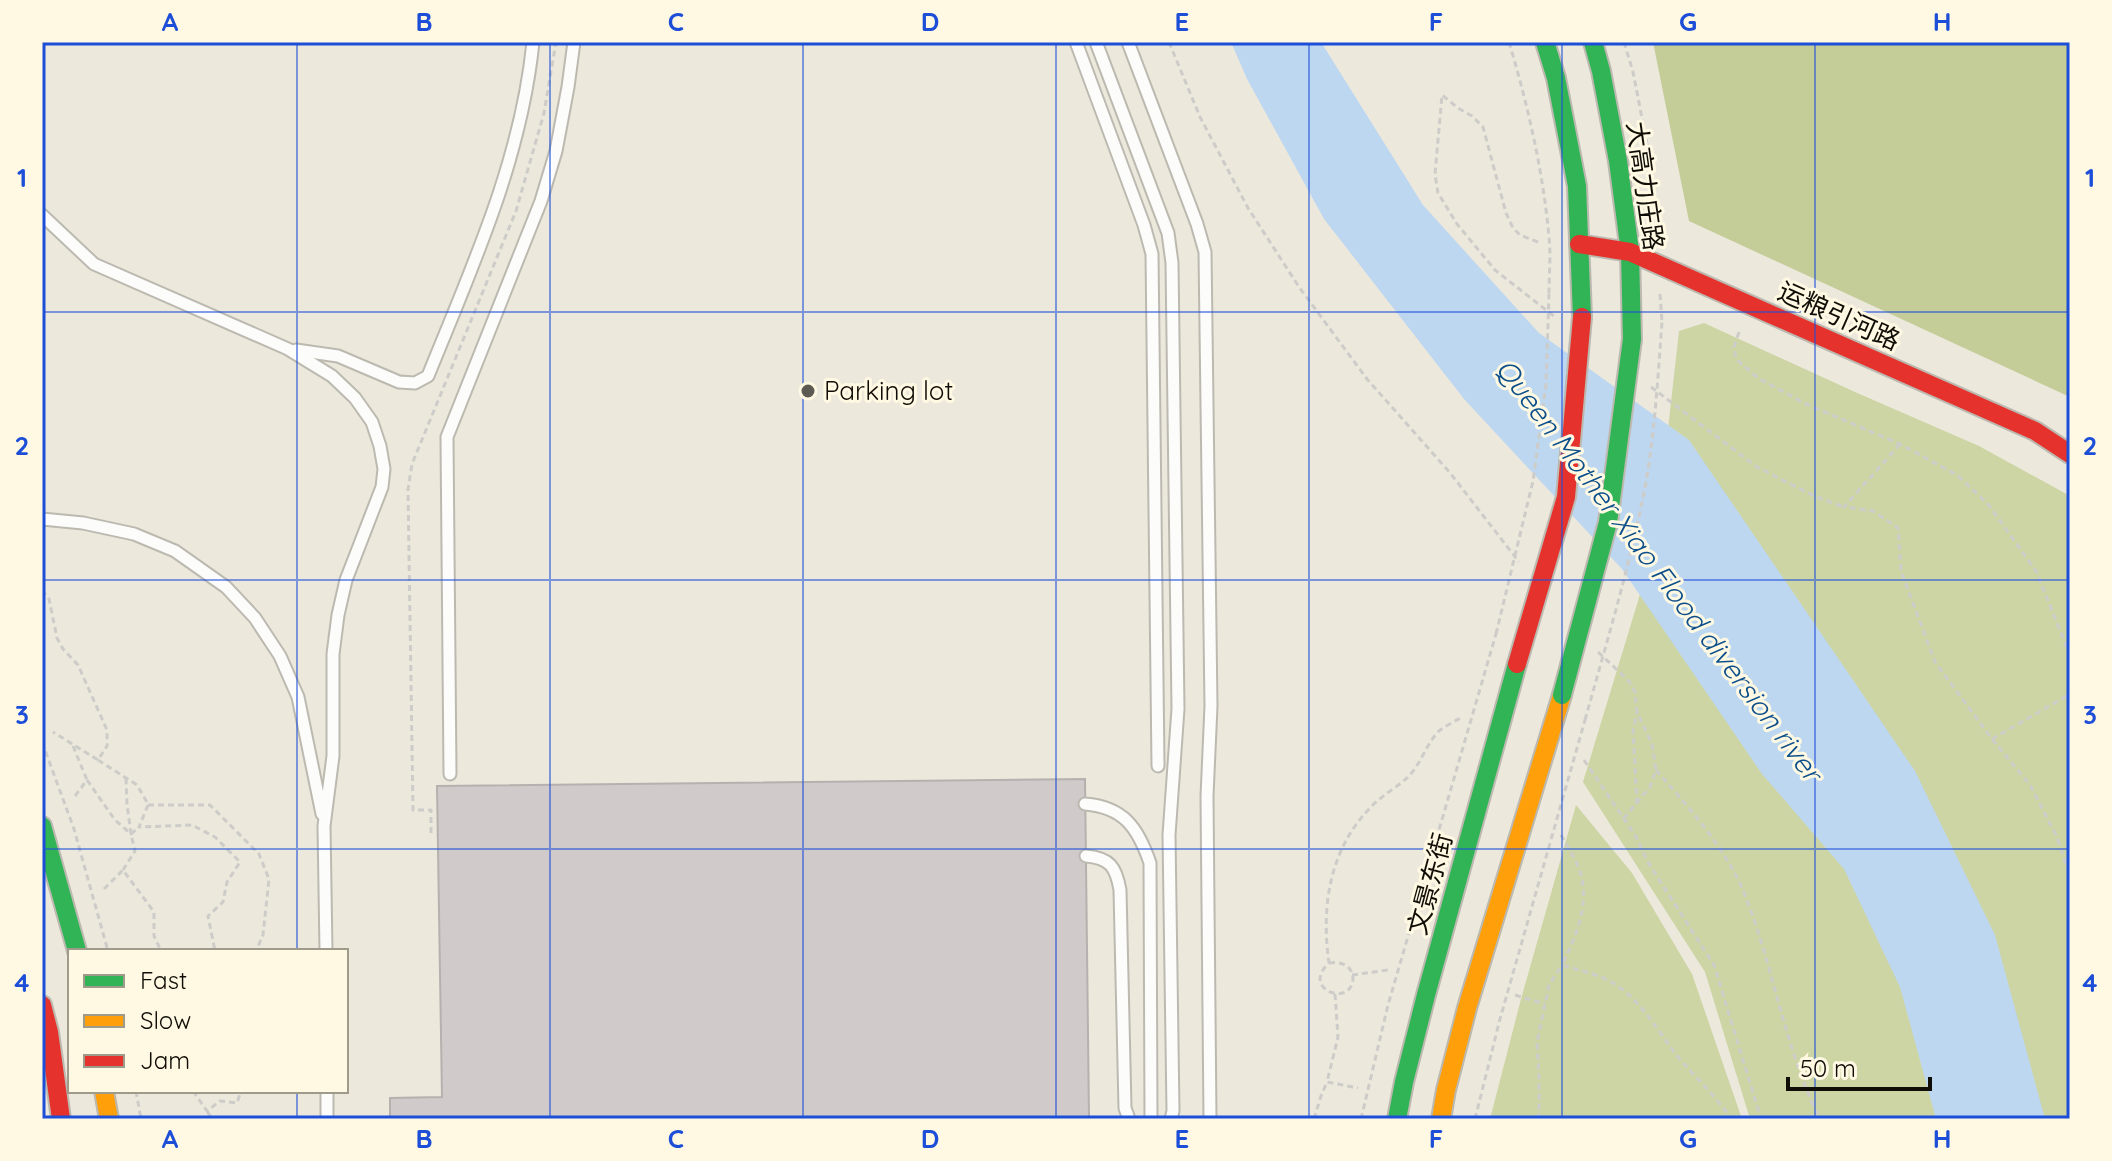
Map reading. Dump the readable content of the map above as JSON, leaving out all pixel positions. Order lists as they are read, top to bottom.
{
  "streets": {
    "main road": ["大高力庄路", "运粮引河路", "文景东街"]
  },
  "crossings": [
    ["大高力庄路", "运粮引河路"],
    ["运粮引河路", "文景东街"]
  ],
  "water": ["Queen Mother Xiao Flood diversion river"],
  "places": ["Parking lot"],
  "legend": ["Fast", "Slow", "Jam"],
  "scale_bar": "50 m",
  "grid": {
    "columns": [
      "A",
      "B",
      "C",
      "D",
      "E",
      "F",
      "G",
      "H"
    ],
    "rows": [
      "1",
      "2",
      "3",
      "4"
    ]
  }
}
